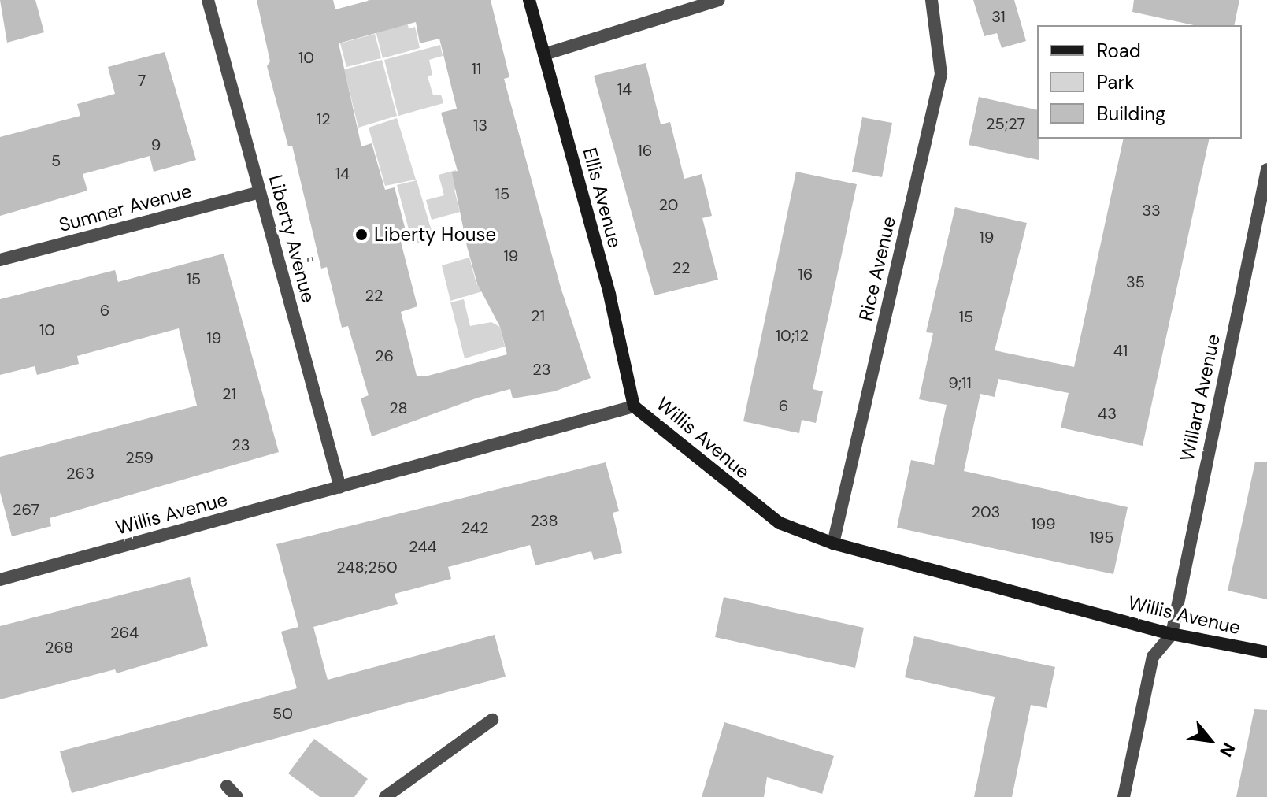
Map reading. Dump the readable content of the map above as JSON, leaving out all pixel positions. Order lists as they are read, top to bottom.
{
  "streets": {
    "street": [
      "Ellis Avenue",
      "Sumner Avenue",
      "Liberty Avenue",
      "Rice Avenue",
      "Willard Avenue",
      "Willis Avenue"
    ]
  },
  "crossings": [
    ["Ellis Avenue", "Willis Avenue"],
    ["Sumner Avenue", "Liberty Avenue"],
    ["Liberty Avenue", "Willis Avenue"],
    ["Rice Avenue", "Willis Avenue"],
    ["Willard Avenue", "Willis Avenue"]
  ],
  "places": ["Liberty House"],
  "house_numbers": [
    "31",
    "10",
    "11",
    "7",
    "14",
    "12",
    "25;27",
    "13",
    "9",
    "16",
    "5",
    "14",
    "15",
    "20",
    "33",
    "19",
    "19",
    "22",
    "16",
    "15",
    "35",
    "22",
    "6",
    "21",
    "15",
    "10",
    "10;12",
    "19",
    "41",
    "26",
    "23",
    "9;11",
    "21",
    "6",
    "28",
    "43",
    "23",
    "259",
    "263",
    "267",
    "203",
    "238",
    "199",
    "242",
    "195",
    "244",
    "248;250",
    "264",
    "268",
    "50"
  ],
  "legend": ["Road", "Park", "Building"],
  "north": "bottom right"
}
